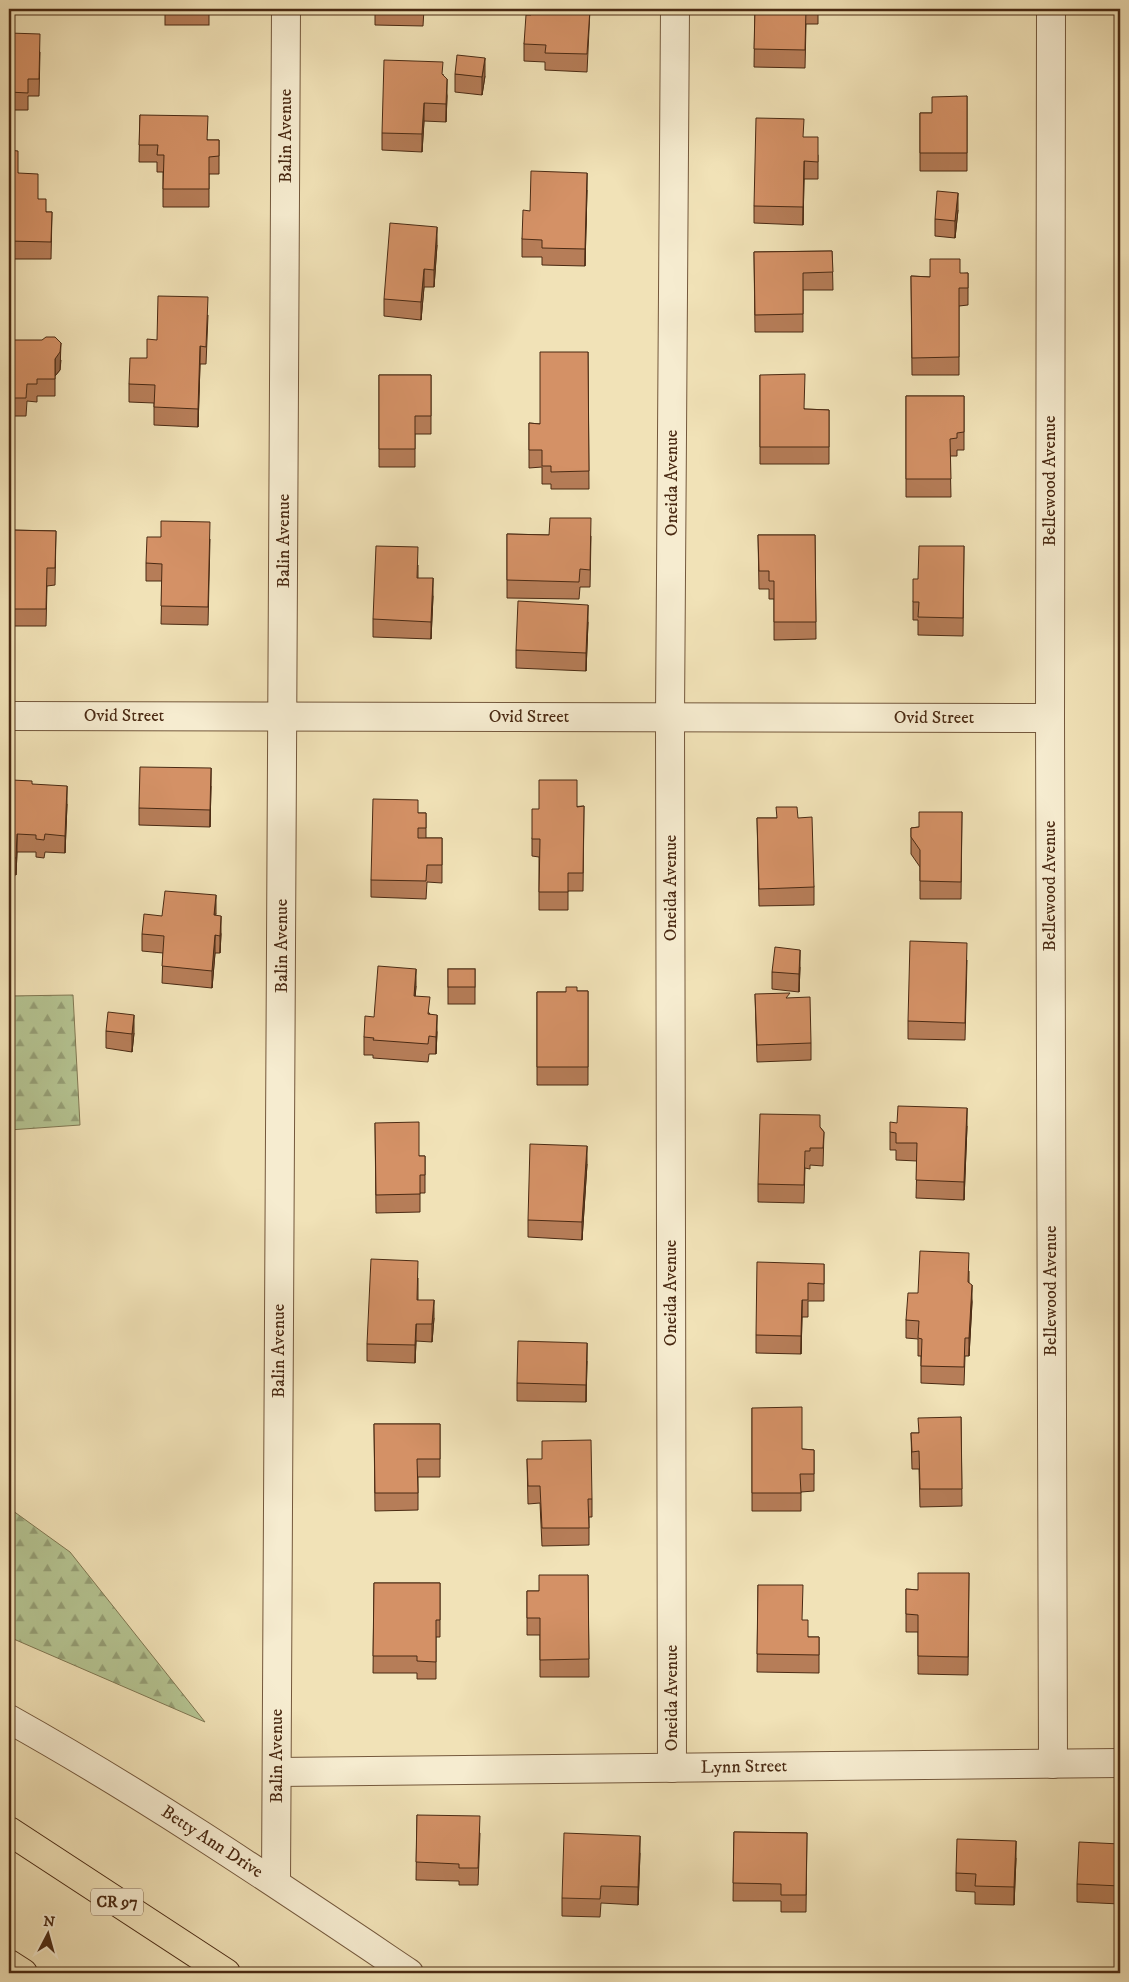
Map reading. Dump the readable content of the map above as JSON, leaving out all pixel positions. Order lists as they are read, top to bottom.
{
  "streets": {
    "highway": ["CR 97"],
    "street": [
      "Balin Avenue",
      "Bellewood Avenue",
      "Oneida Avenue",
      "Ovid Street",
      "Lynn Street",
      "Betty Ann Drive"
    ]
  },
  "crossings": [
    ["Balin Avenue", "Ovid Street"],
    ["Balin Avenue", "Lynn Street"],
    ["Balin Avenue", "Betty Ann Drive"],
    ["Bellewood Avenue", "Ovid Street"],
    ["Bellewood Avenue", "Lynn Street"],
    ["Oneida Avenue", "Ovid Street"],
    ["Oneida Avenue", "Lynn Street"]
  ],
  "north": "top"
}
